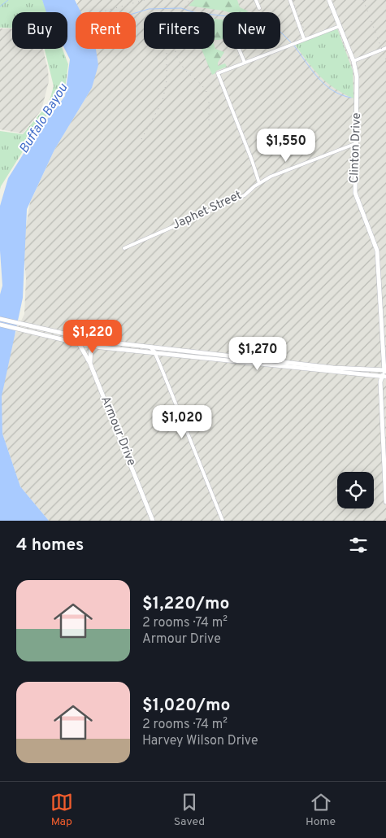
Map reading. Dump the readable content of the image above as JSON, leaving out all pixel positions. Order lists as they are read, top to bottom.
{
  "streets": {
    "main road": ["Clinton Drive", "Armour Drive"],
    "street": ["Japhet Street"]
  },
  "crossings": [
    ["Clinton Drive", "Japhet Street"]
  ],
  "water": ["Buffalo Bayou"],
  "page": {
    "chip": [
      "Buy",
      "Rent",
      "Filters",
      "New"
    ],
    "price": [
      "$1,550",
      "$1,220",
      "$1,270",
      "$1,020"
    ],
    "heading": "4 homes",
    "list": [
      {
        "name": "$1,220/mo",
        "note": "2 rooms · 74 m² · Armour Drive"
      },
      {
        "name": "$1,020/mo",
        "note": "2 rooms · 74 m² · Harvey Wilson Drive"
      }
    ],
    "tabs": ["Map", "Saved", "Home"]
  }
}
